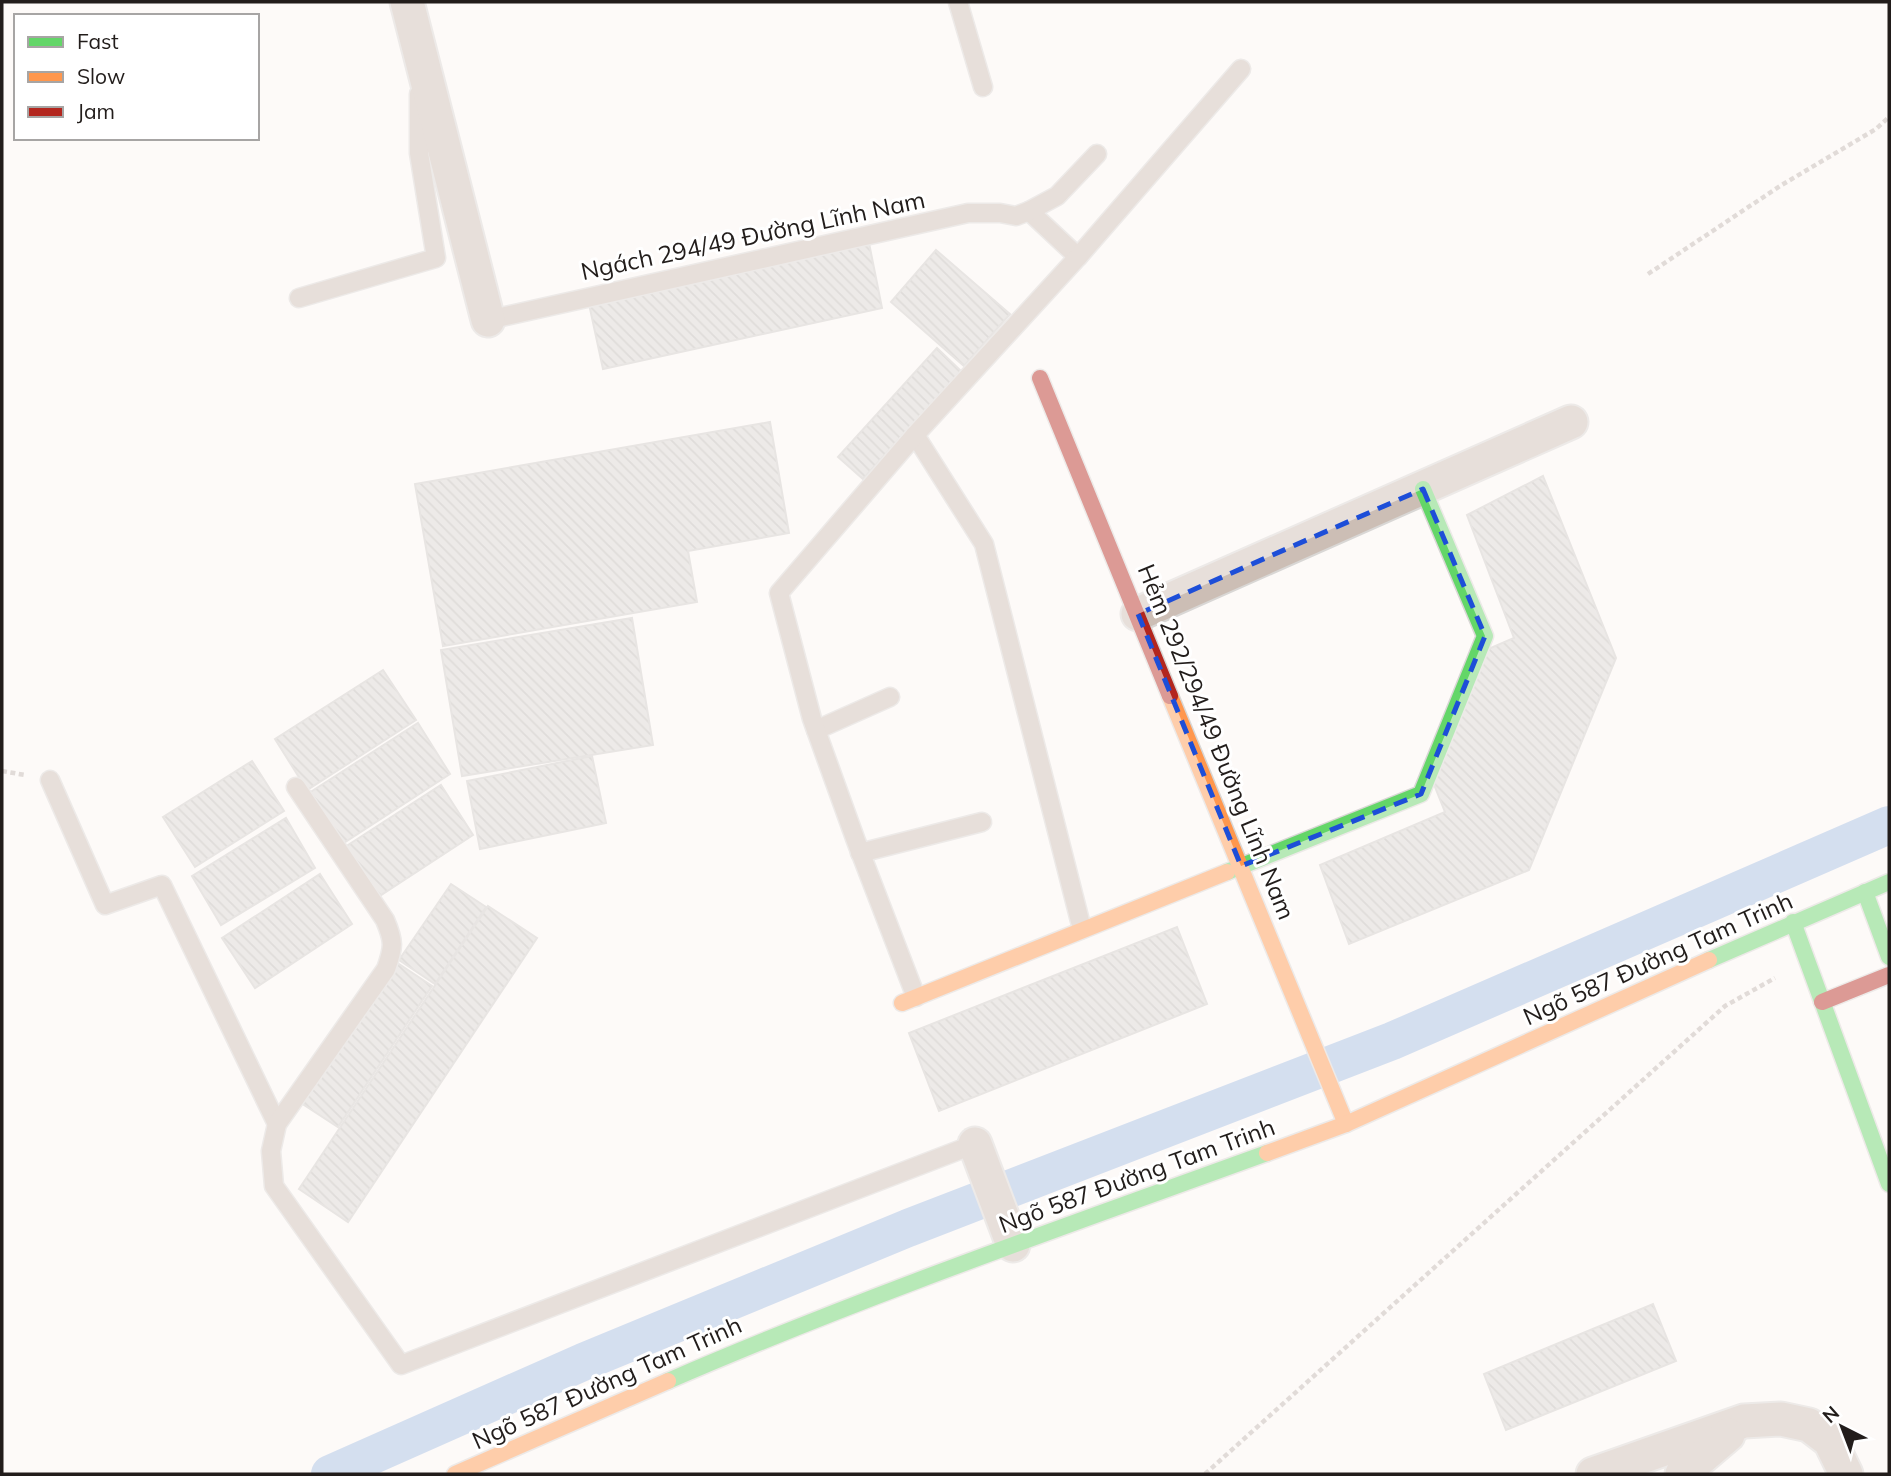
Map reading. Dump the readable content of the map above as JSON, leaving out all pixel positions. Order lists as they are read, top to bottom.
{
  "streets": {
    "street": ["Hẻm 292/294/49 Đường Lĩnh Nam", "Ngõ 587 Đường Tam Trinh"],
    "lane": ["Ngách 294/49 Đường Lĩnh Nam"]
  },
  "crossings": [
    ["Hẻm 292/294/49 Đường Lĩnh Nam", "Ngõ 587 Đường Tam Trinh"]
  ],
  "legend": ["Fast", "Slow", "Jam"],
  "north": "top left"
}
